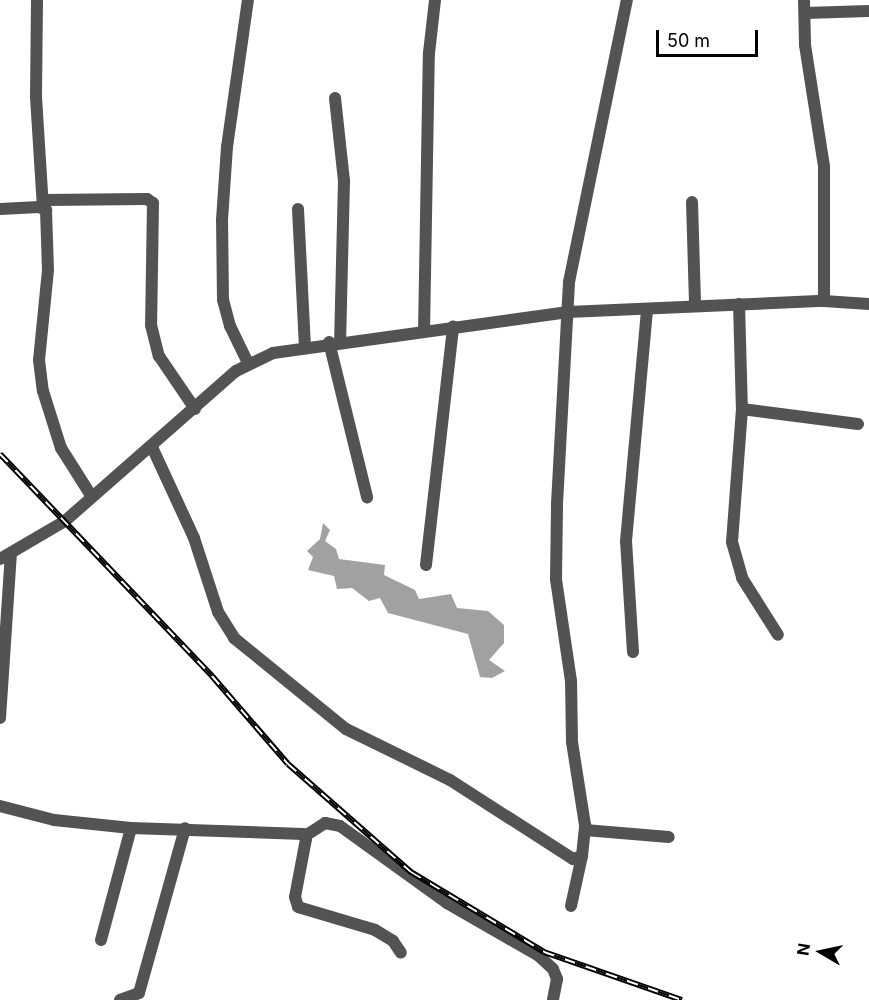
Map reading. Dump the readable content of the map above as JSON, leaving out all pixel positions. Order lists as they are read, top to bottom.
{
  "scale_bar": "50 m",
  "north": "left"
}
